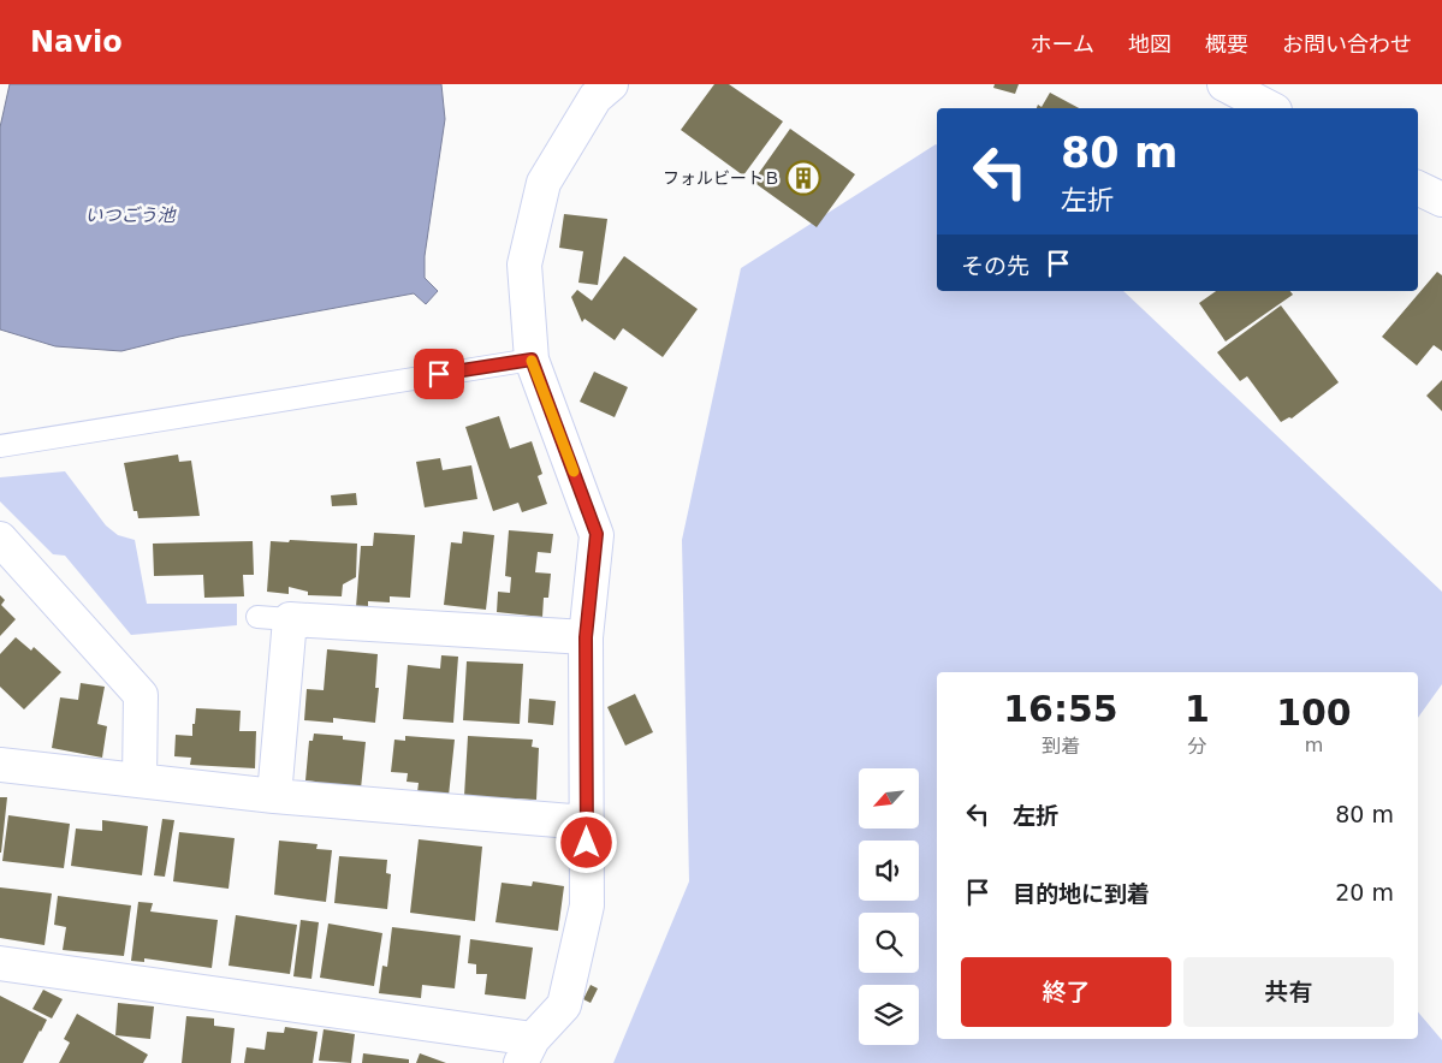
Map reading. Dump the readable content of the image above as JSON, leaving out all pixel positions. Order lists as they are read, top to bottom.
{
  "water": ["いつごう池"],
  "places": {
    "building": ["フォルビートＢ"]
  },
  "north": "bottom left",
  "page": {
    "header": "Navio",
    "nav": [
      "ホーム",
      "地図",
      "概要",
      "お問い合わせ"
    ],
    "turn": ["80 m", "左折"],
    "then": "その先",
    "eta": [
      "16:55",
      "到着",
      "1",
      "分",
      "100",
      "m"
    ],
    "list": [
      {
        "name": "左折",
        "value": "80 m"
      },
      {
        "name": "目的地に到着",
        "value": "20 m"
      }
    ],
    "buttons": ["終了", "共有"]
  }
}
